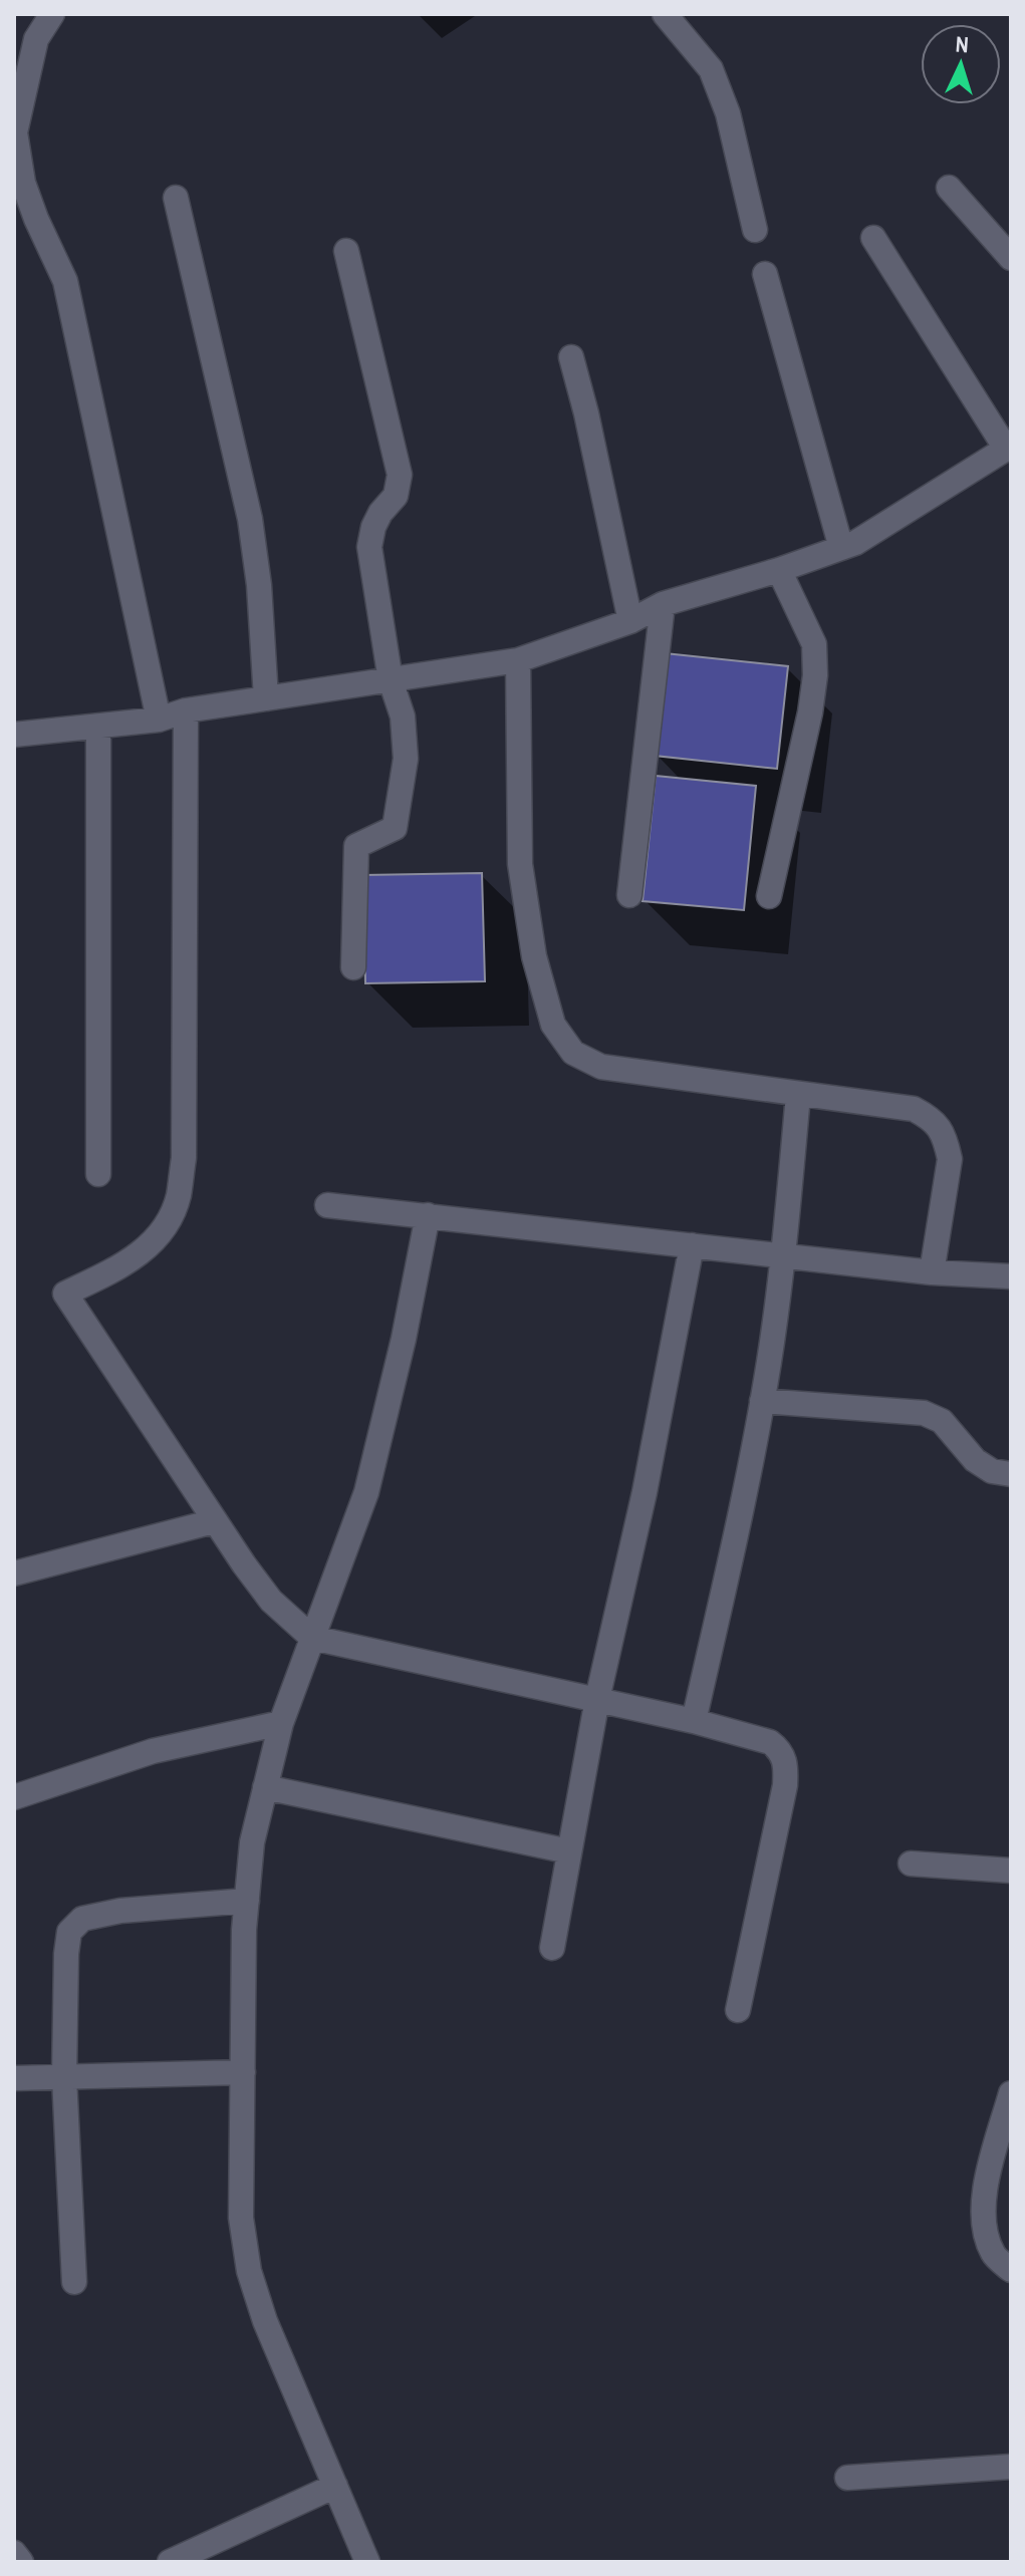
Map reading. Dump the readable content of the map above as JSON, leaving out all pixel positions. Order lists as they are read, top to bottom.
{
  "north": "top"
}
